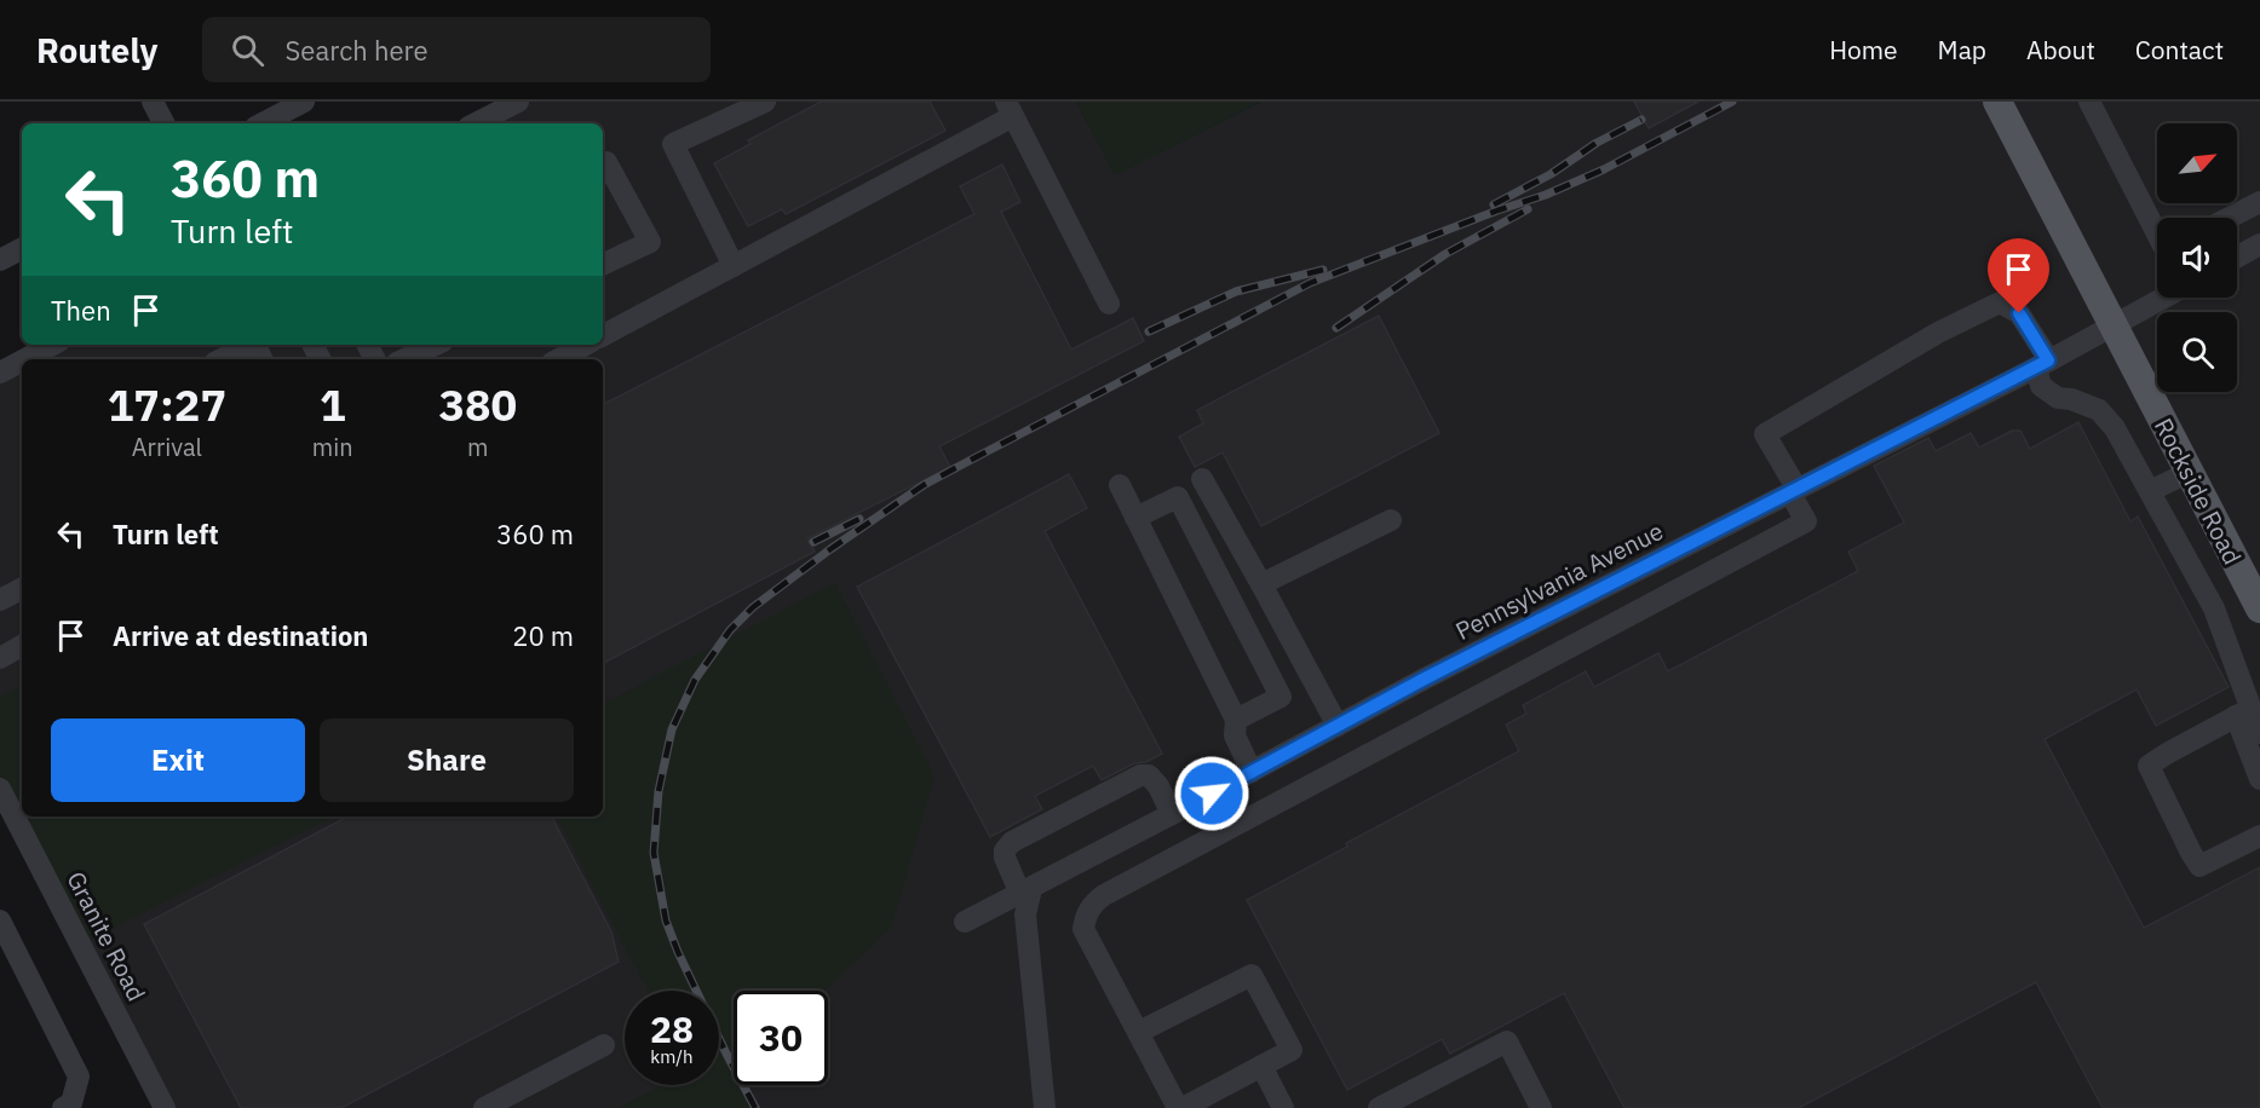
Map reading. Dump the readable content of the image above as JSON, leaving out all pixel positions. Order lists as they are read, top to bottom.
{
  "streets": {
    "main road": ["Rockside Road"],
    "street": ["Pennsylvania Avenue", "Granite Road"]
  },
  "crossings": [
    ["Rockside Road", "Pennsylvania Avenue"]
  ],
  "north": "top right",
  "page": {
    "header": "Routely",
    "search": "Search here",
    "nav": [
      "Home",
      "Map",
      "About",
      "Contact"
    ],
    "turn": ["360 m", "Turn left"],
    "then": "Then",
    "eta": [
      "17:27",
      "Arrival",
      "1",
      "min",
      "380",
      "m"
    ],
    "list": [
      {
        "name": "Turn left",
        "value": "360 m"
      },
      {
        "name": "Arrive at destination",
        "value": "20 m"
      }
    ],
    "buttons": ["Exit", "Share"],
    "speed": "28 km/h",
    "limit": "30"
  }
}
